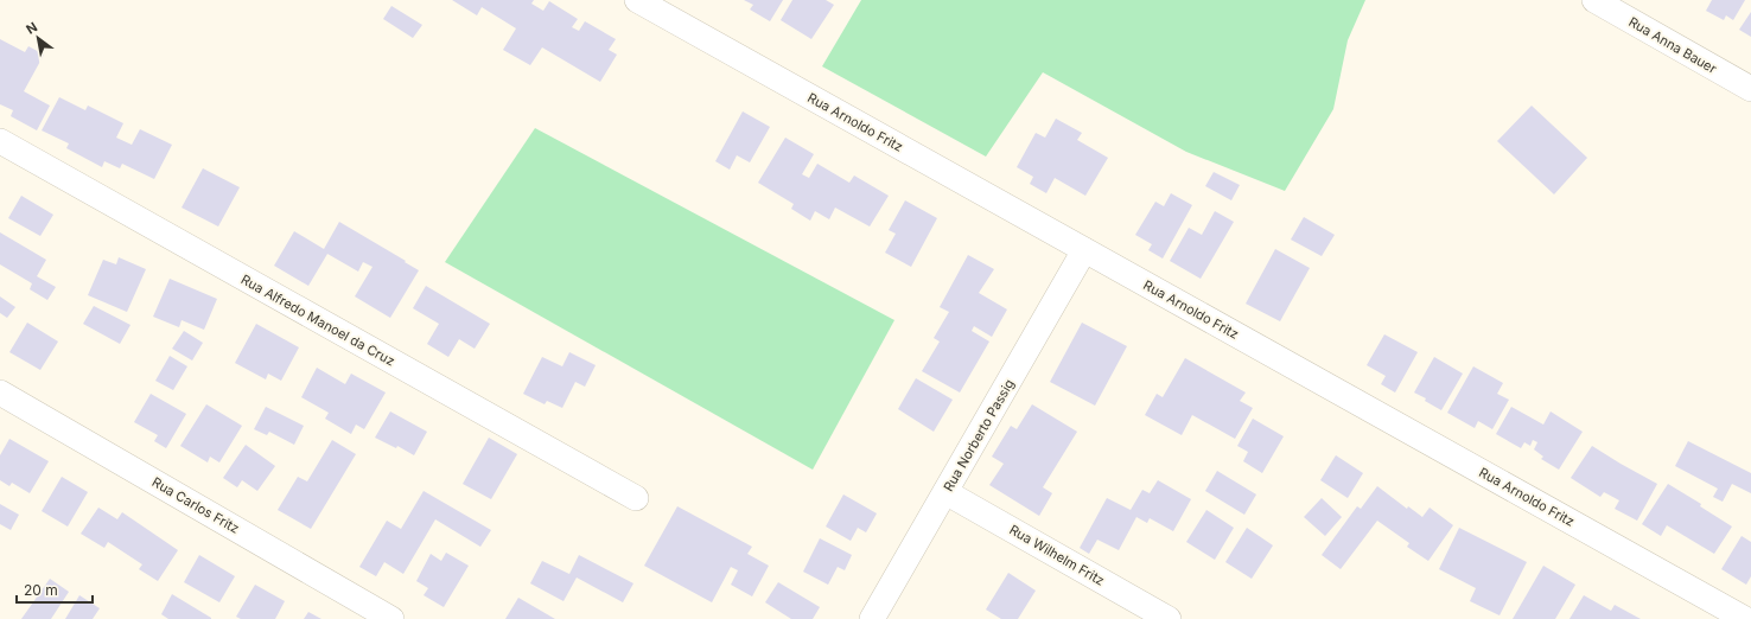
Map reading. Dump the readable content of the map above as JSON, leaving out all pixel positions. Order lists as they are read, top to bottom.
{
  "streets": {
    "street": [
      "Rua Anna Bauer",
      "Rua Arnoldo Fritz",
      "Rua Alfredo Manoel da Cruz",
      "Rua Norberto Passig",
      "Rua Carlos Fritz",
      "Rua Wilhelm Fritz"
    ]
  },
  "crossings": [
    ["Rua Arnoldo Fritz", "Rua Norberto Passig"],
    ["Rua Norberto Passig", "Rua Wilhelm Fritz"]
  ],
  "scale_bar": "20 m",
  "north": "top left"
}
